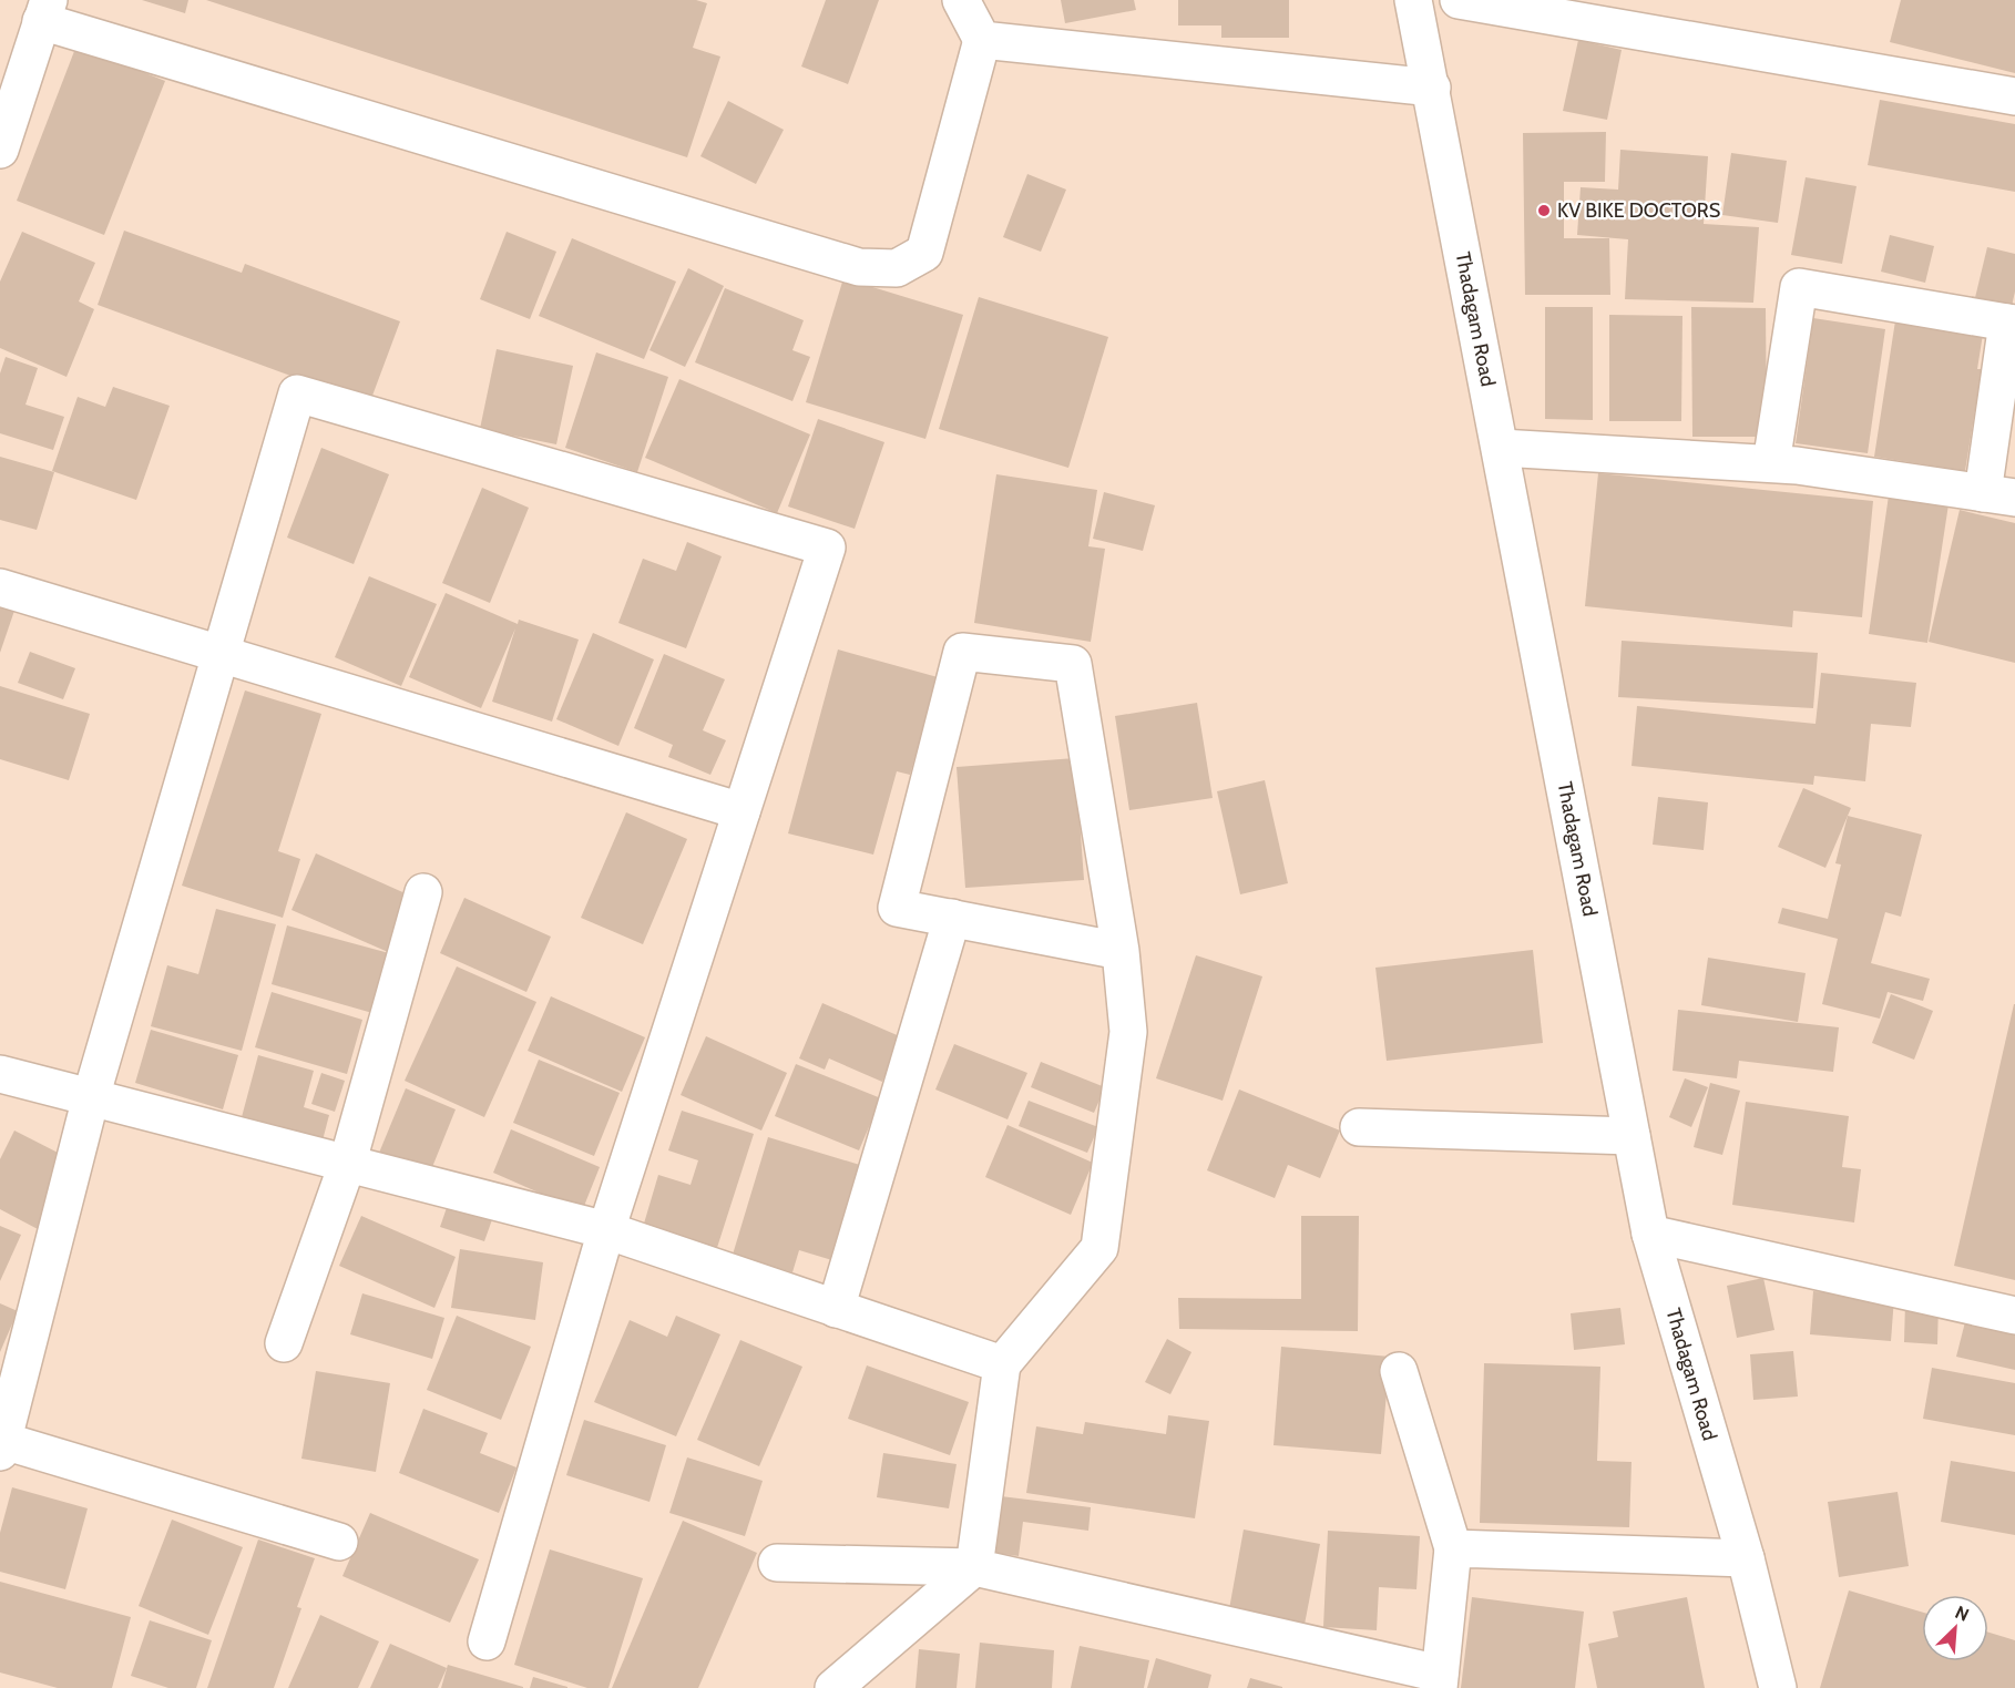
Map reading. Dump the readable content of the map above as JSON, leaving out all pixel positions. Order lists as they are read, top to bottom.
{
  "streets": {
    "street": ["Thadagam Road"]
  },
  "places": ["KV BIKE DOCTORS"],
  "north": "top right"
}
